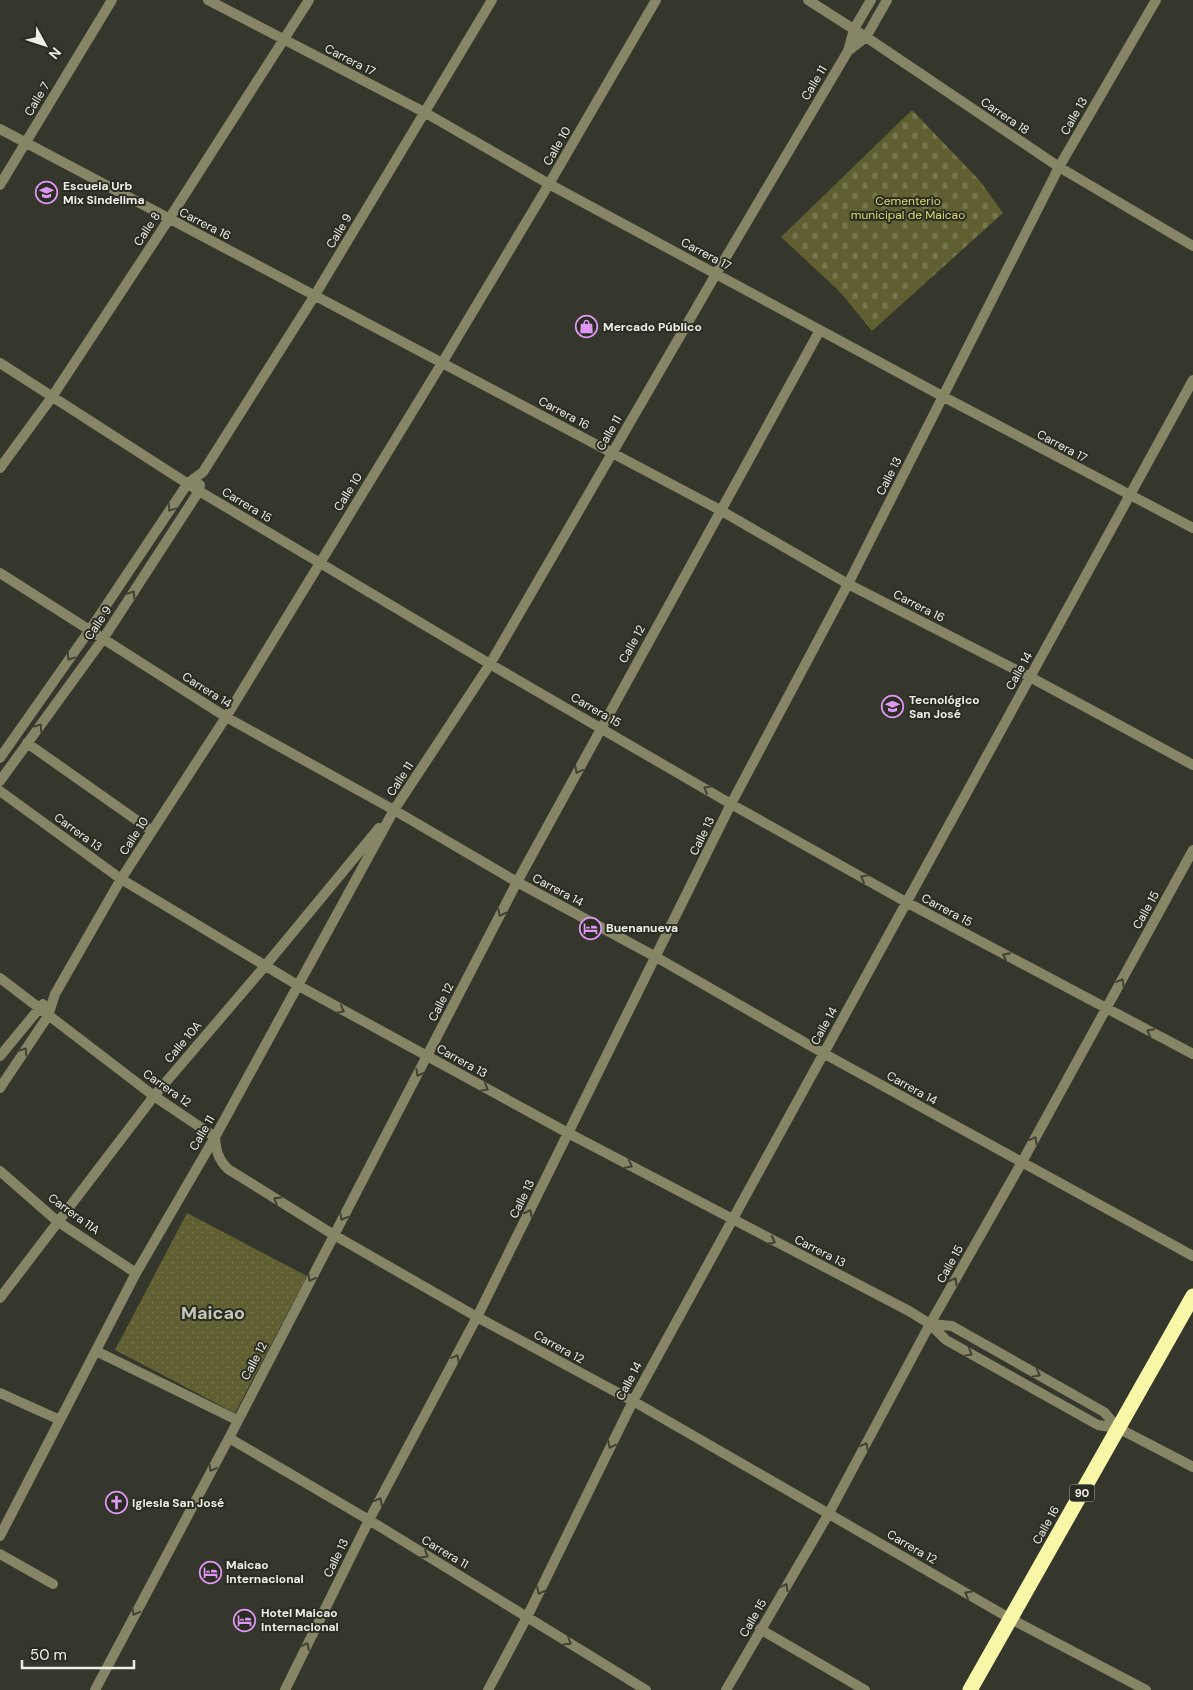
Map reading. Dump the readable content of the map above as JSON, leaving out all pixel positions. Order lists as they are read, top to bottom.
{
  "streets": {
    "highway": ["90", "Calle 16"],
    "street": [
      "Carrera 17",
      "Calle 11",
      "Calle 7",
      "Carrera 18",
      "Calle 13",
      "Calle 10",
      "Carrera 16",
      "Calle 8",
      "Calle 9",
      "Carrera 15",
      "Calle 12",
      "Calle 14",
      "Carrera 14",
      "Carrera 13",
      "Calle 15",
      "Calle 10A",
      "Carrera 12",
      "Carrera 11A",
      "Carrera 11"
    ]
  },
  "crossings": [
    ["Carrera 17", "Calle 11"],
    ["Carrera 17", "Calle 13"],
    ["Carrera 17", "Calle 10"],
    ["Carrera 17", "Calle 8"],
    ["Carrera 17", "Calle 9"],
    ["Carrera 17", "Calle 12"],
    ["Carrera 17", "Calle 14"],
    ["Calle 11", "Carrera 18"],
    ["Calle 11", "Carrera 16"],
    ["Calle 11", "Carrera 15"],
    ["Calle 11", "Carrera 14"],
    ["Calle 11", "Carrera 13"],
    ["Calle 11", "Calle 10A"],
    ["Calle 11", "Carrera 12"],
    ["Calle 11", "Carrera 11A"],
    ["Calle 7", "Carrera 16"],
    ["Carrera 18", "Calle 13"],
    ["Calle 13", "Carrera 16"],
    ["Calle 13", "Carrera 15"],
    ["Calle 13", "Carrera 14"],
    ["Calle 13", "Carrera 13"],
    ["Calle 13", "Carrera 12"],
    ["Calle 13", "Carrera 11"],
    ["Calle 10", "Carrera 16"],
    ["Calle 10", "Carrera 15"],
    ["Calle 10", "Carrera 14"],
    ["Calle 10", "Carrera 13"],
    ["Calle 10", "Carrera 12"],
    ["Carrera 16", "Calle 8"],
    ["Carrera 16", "Calle 9"],
    ["Carrera 16", "Calle 12"],
    ["Carrera 16", "Calle 14"],
    ["Calle 8", "Carrera 15"],
    ["Calle 9", "Carrera 15"],
    ["Calle 9", "Carrera 14"],
    ["Carrera 15", "Calle 12"],
    ["Carrera 15", "Calle 14"],
    ["Carrera 15", "Calle 15"],
    ["Calle 12", "Carrera 14"],
    ["Calle 12", "Carrera 13"],
    ["Calle 12", "Carrera 12"],
    ["Calle 12", "Carrera 11"],
    ["Calle 14", "Carrera 14"],
    ["Calle 14", "Carrera 13"],
    ["Calle 14", "Carrera 12"],
    ["Calle 14", "Carrera 11"],
    ["Carrera 14", "Calle 15"],
    ["Carrera 14", "Calle 10A"],
    ["Carrera 13", "Calle 15"],
    ["Carrera 13", "Calle 10A"],
    ["Carrera 13", "Calle 16"],
    ["Calle 15", "Carrera 12"],
    ["Calle 10A", "Carrera 12"],
    ["Calle 10A", "Carrera 11A"],
    ["Carrera 12", "Calle 16"]
  ],
  "one_way": [
    "Carrera 15",
    "Calle 12",
    "Carrera 13",
    "Calle 15",
    "Carrera 11"
  ],
  "districts": ["Maicao"],
  "parks": ["Cementerio municipal de Maicao"],
  "places": {
    "school or university": ["Escuela Urb Mix Sindelima", "Tecnológico San José"],
    "shop": ["Mercado Público"],
    "hotel": ["Buenanueva", "Maicao Internacional", "Hotel Maicao Internacional"],
    "church": ["Iglesia San José"]
  },
  "scale_bar": "50 m",
  "north": "bottom right"
}
